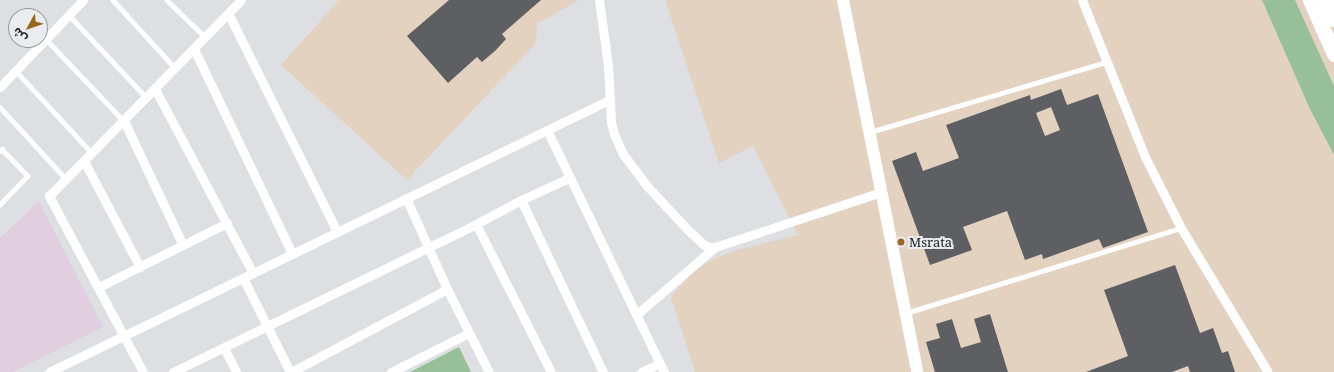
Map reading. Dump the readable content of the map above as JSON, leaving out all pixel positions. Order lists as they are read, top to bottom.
{
  "places": ["Msrata"],
  "north": "bottom left"
}
